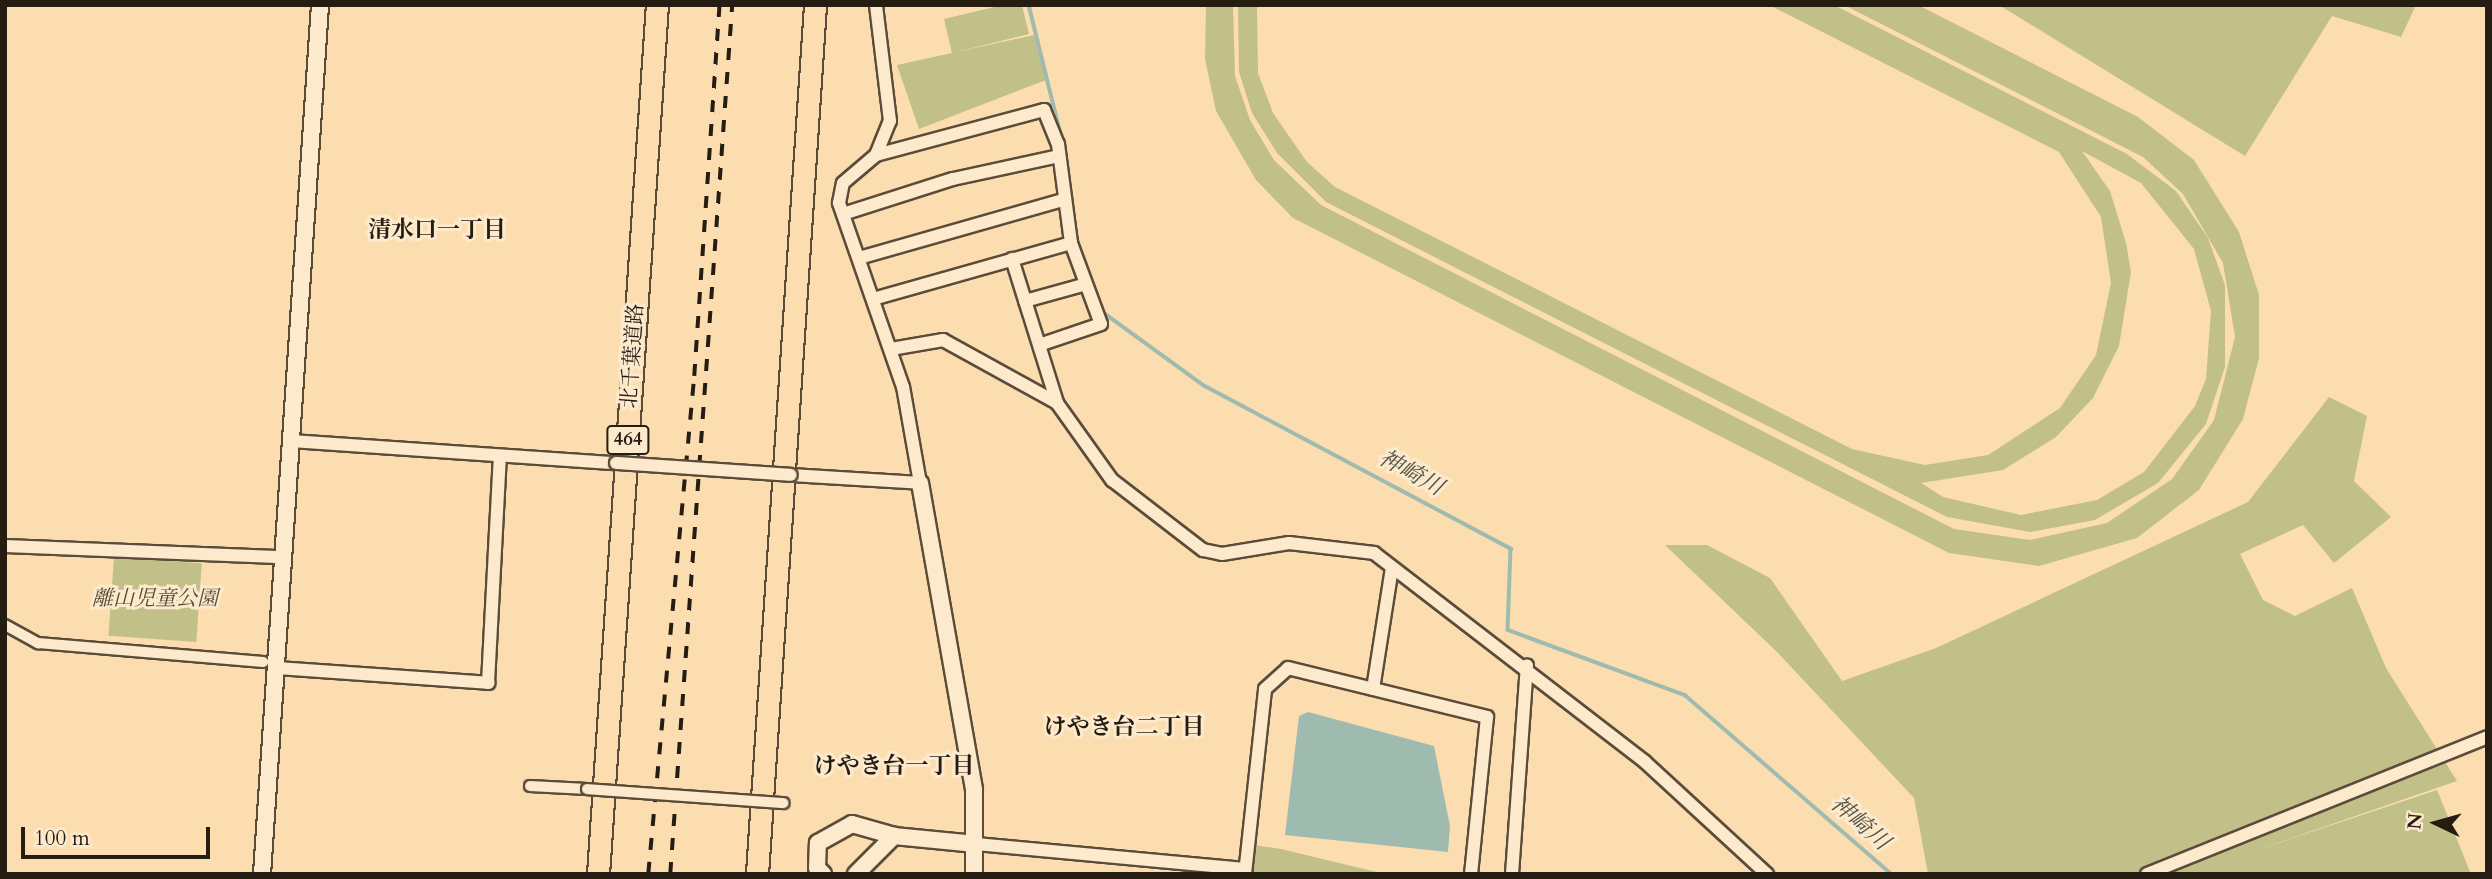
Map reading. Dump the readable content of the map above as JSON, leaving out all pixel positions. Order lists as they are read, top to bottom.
{
  "streets": {
    "highway": ["北千葉道路", "464"]
  },
  "districts": ["清水口一丁目", "けやき台二丁目", "けやき台一丁目"],
  "water": ["神崎川"],
  "parks": ["離山児童公園"],
  "scale_bar": "100 m",
  "north": "left"
}
